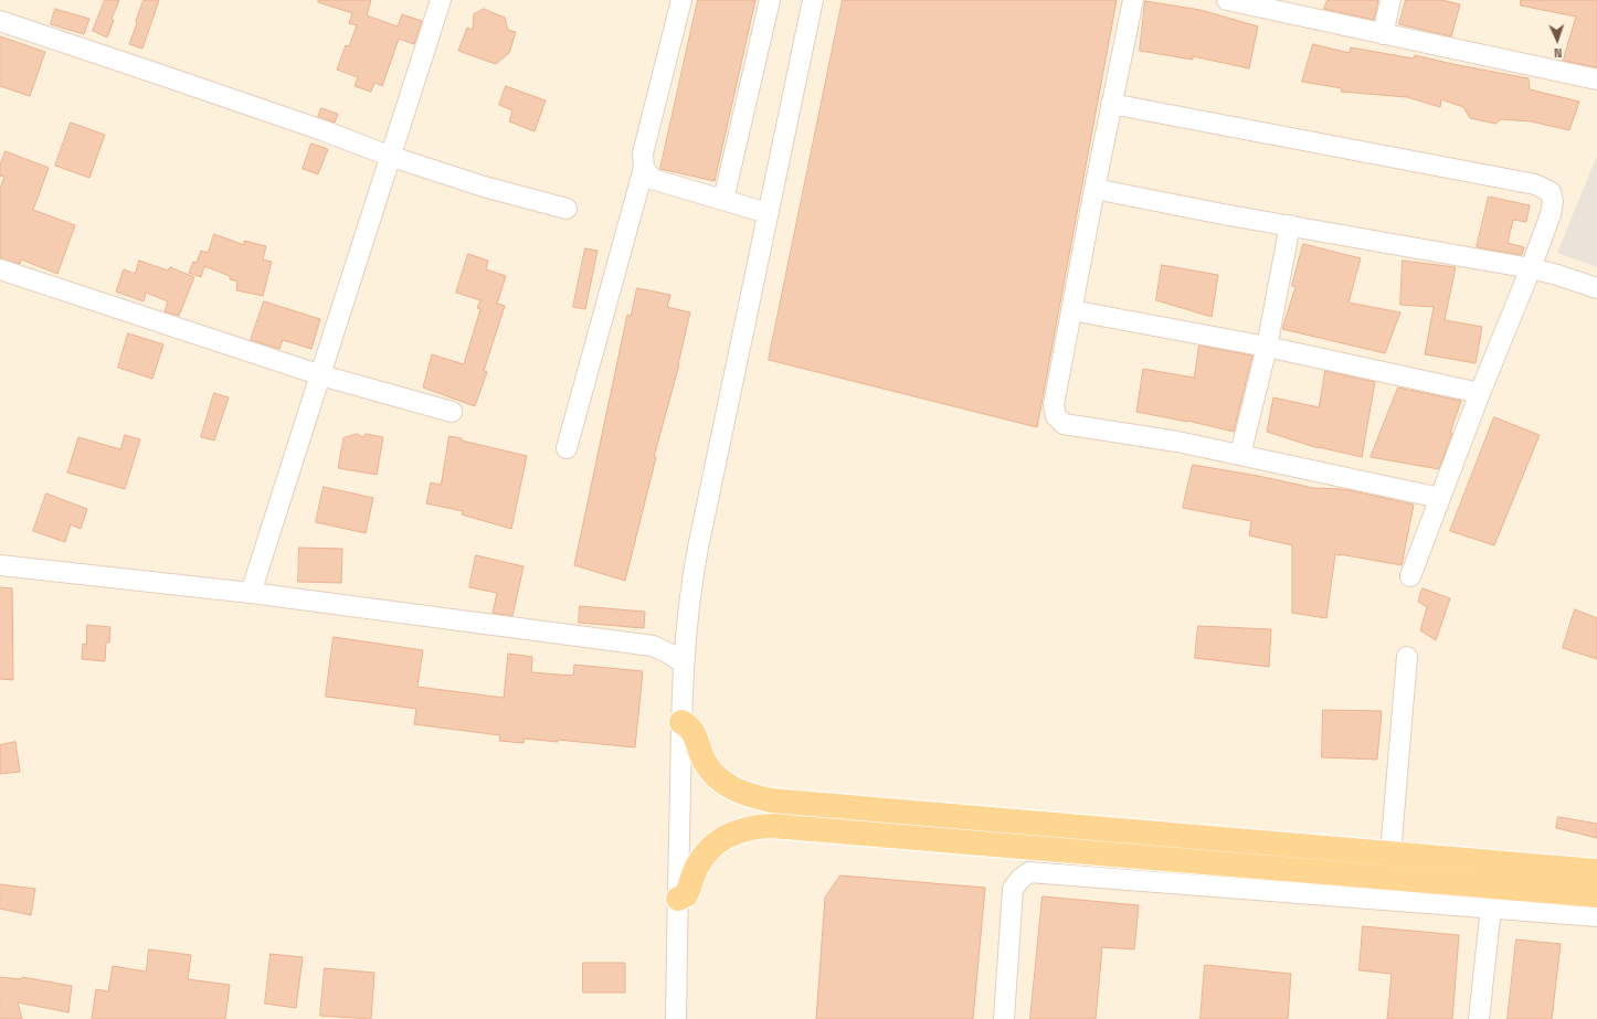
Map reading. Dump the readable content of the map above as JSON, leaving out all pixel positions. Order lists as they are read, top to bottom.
{
  "north": "bottom"
}
